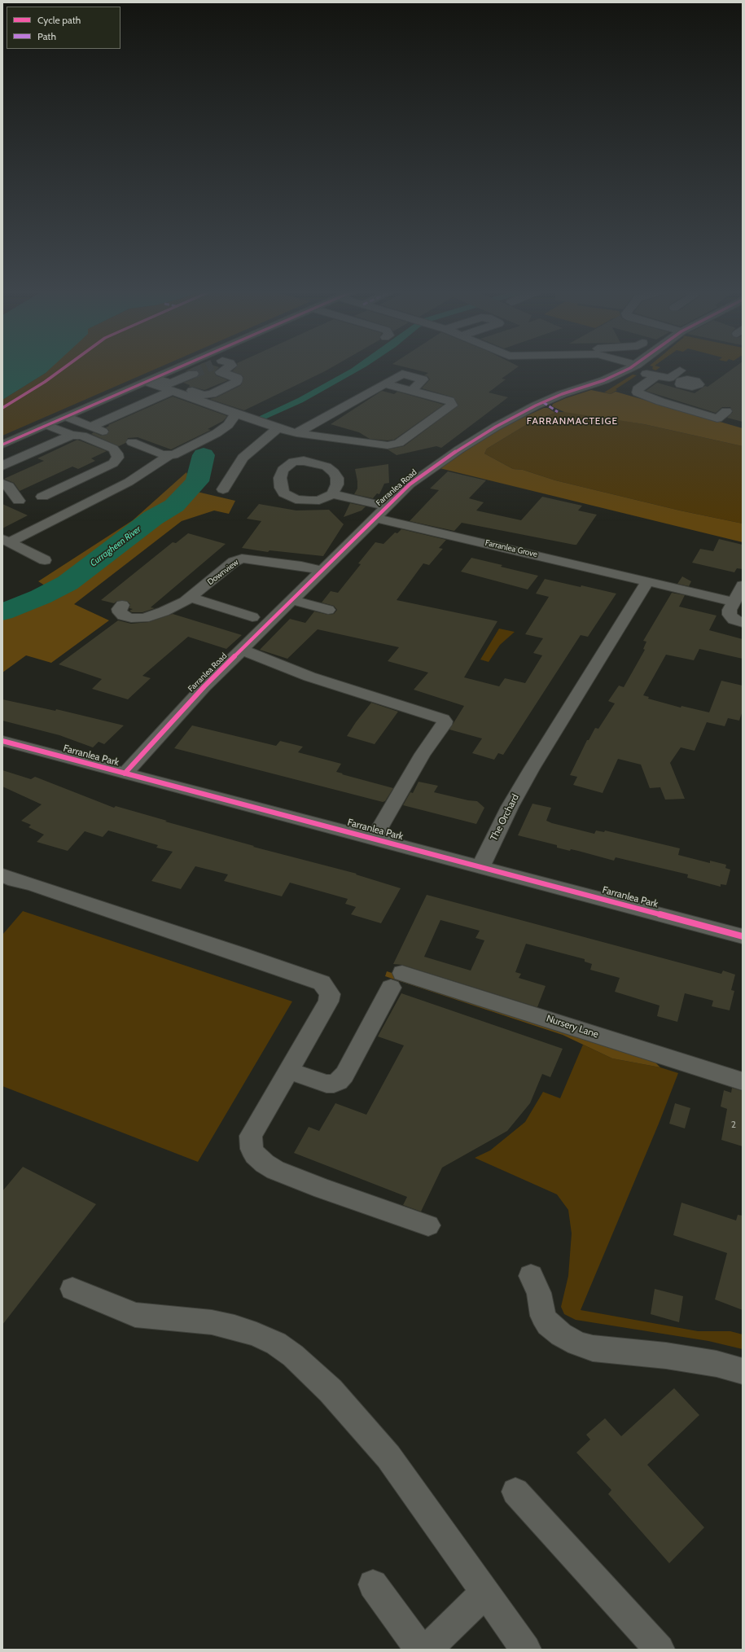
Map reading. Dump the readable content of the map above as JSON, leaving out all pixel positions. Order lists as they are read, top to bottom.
{
  "streets": {
    "street": [
      "Farranlea Road",
      "Farranlea Grove",
      "Downview",
      "Farranlea Park",
      "The Orchard",
      "Nursery Lane"
    ]
  },
  "crossings": [
    ["Farranlea Road", "Farranlea Grove"],
    ["Farranlea Road", "Downview"],
    ["Farranlea Road", "Farranlea Park"],
    ["Farranlea Grove", "The Orchard"],
    ["Farranlea Park", "The Orchard"]
  ],
  "districts": ["FARRANMACTEIGE"],
  "water": ["Curragheen River"],
  "house_numbers": ["2"],
  "legend": ["Cycle path", "Path"]
}
